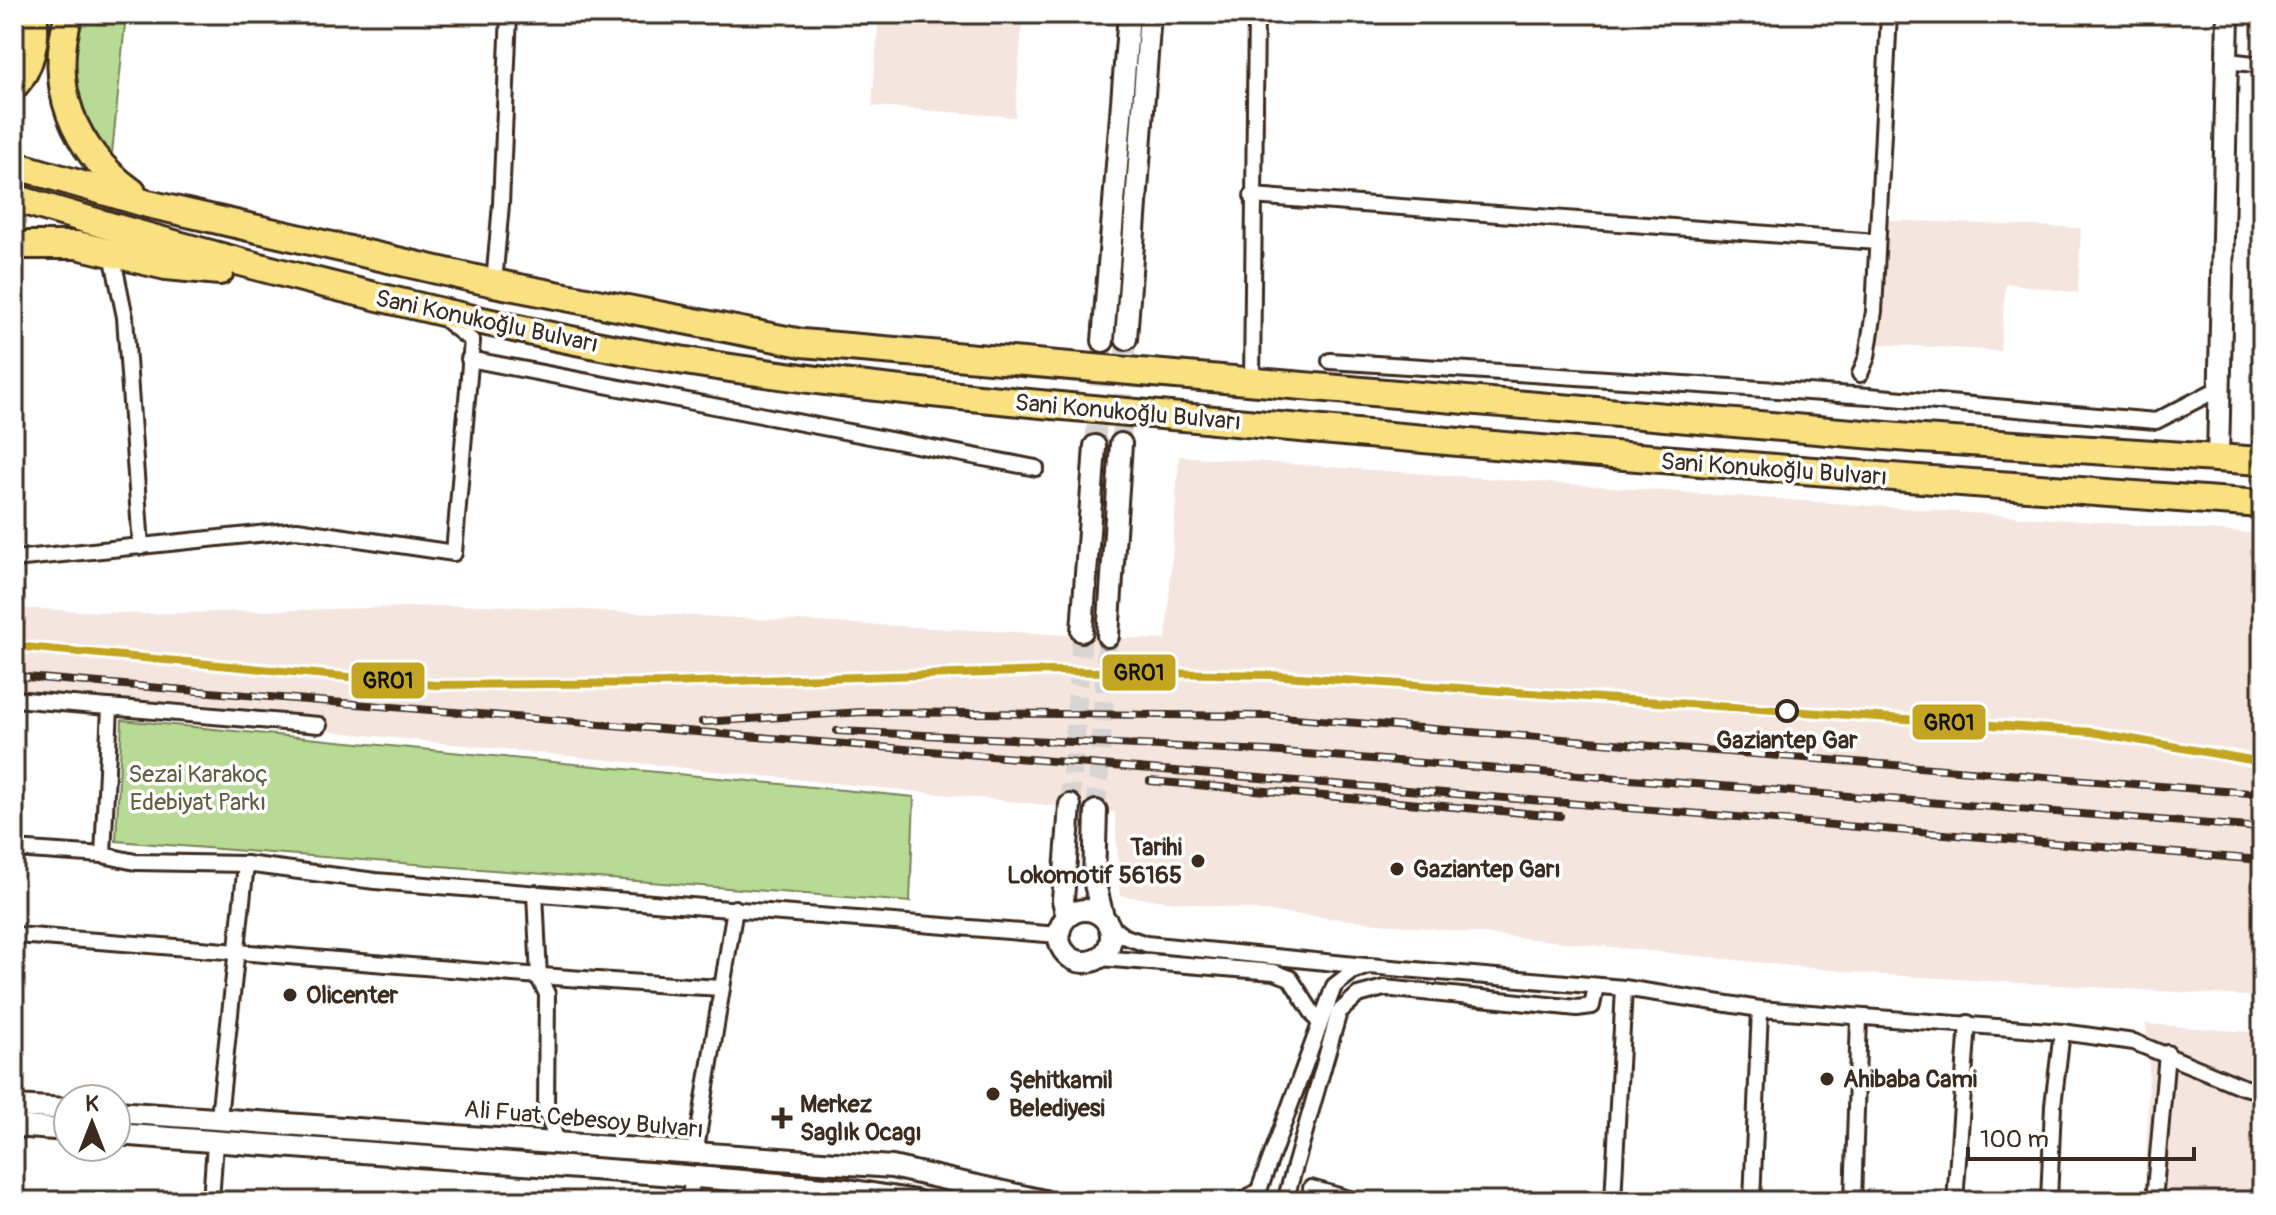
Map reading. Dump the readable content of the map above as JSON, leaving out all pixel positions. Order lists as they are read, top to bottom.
{
  "streets": {
    "highway": ["Sani Konukoğlu Bulvarı"],
    "street": ["Ali Fuat Cebesoy Bulvarı"]
  },
  "parks": ["Sezai Karakoç Edebiyat Parkı"],
  "places": {
    "other": [
      "Gaziantep Gar",
      "Tarihi Lokomotif 56165",
      "Gaziantep Garı",
      "Olicenter",
      "Ahibaba Cami",
      "Şehitkamil Belediyesi"
    ],
    "health": ["Merkez Saglık Ocagı"]
  },
  "lines": ["transit line GR01"],
  "scale_bar": "100 m",
  "north": "top"
}
